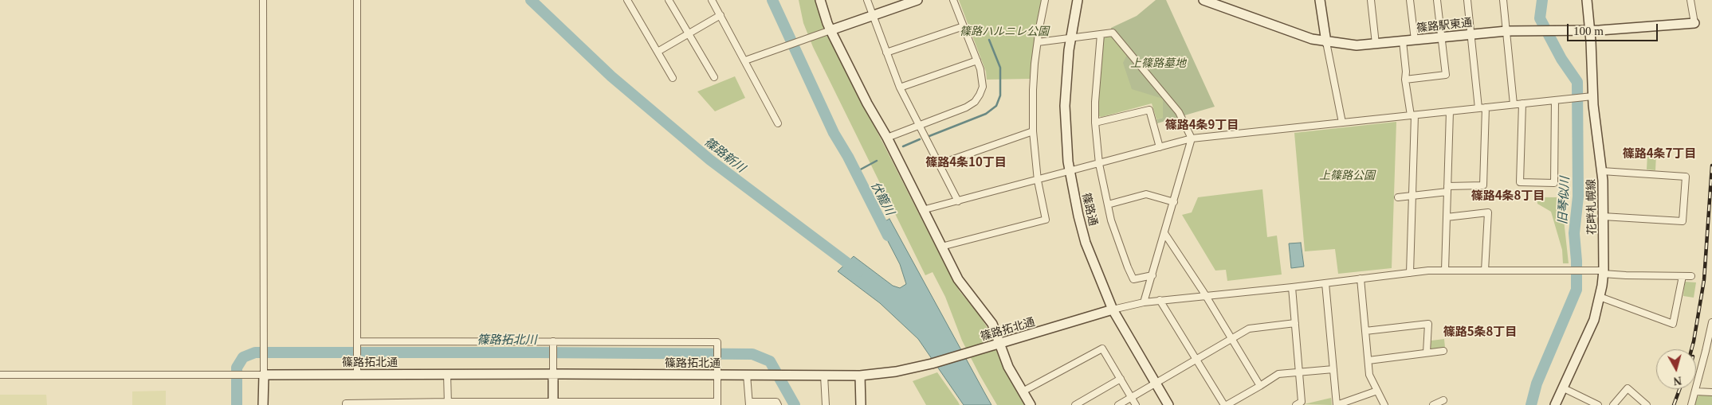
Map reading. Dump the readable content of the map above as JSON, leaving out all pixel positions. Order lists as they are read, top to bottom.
{
  "streets": {
    "street": [
      "篠路駅東通",
      "花畔札幌線",
      "篠路通",
      "篠路拓北通"
    ]
  },
  "crossings": [
    ["篠路駅東通", "花畔札幌線"],
    ["篠路通", "篠路拓北通"]
  ],
  "districts": [
    "篠路4条9丁目",
    "篠路4条7丁目",
    "篠路4条10丁目",
    "篠路4条8丁目",
    "篠路5条8丁目"
  ],
  "water": [
    "篠路新川",
    "伏籠川",
    "旧琴似川",
    "篠路拓北川"
  ],
  "parks": ["篠路ハルニレ公園", "上篠路墓地", "上篠路公園"],
  "scale_bar": "100 m",
  "north": "bottom"
}
